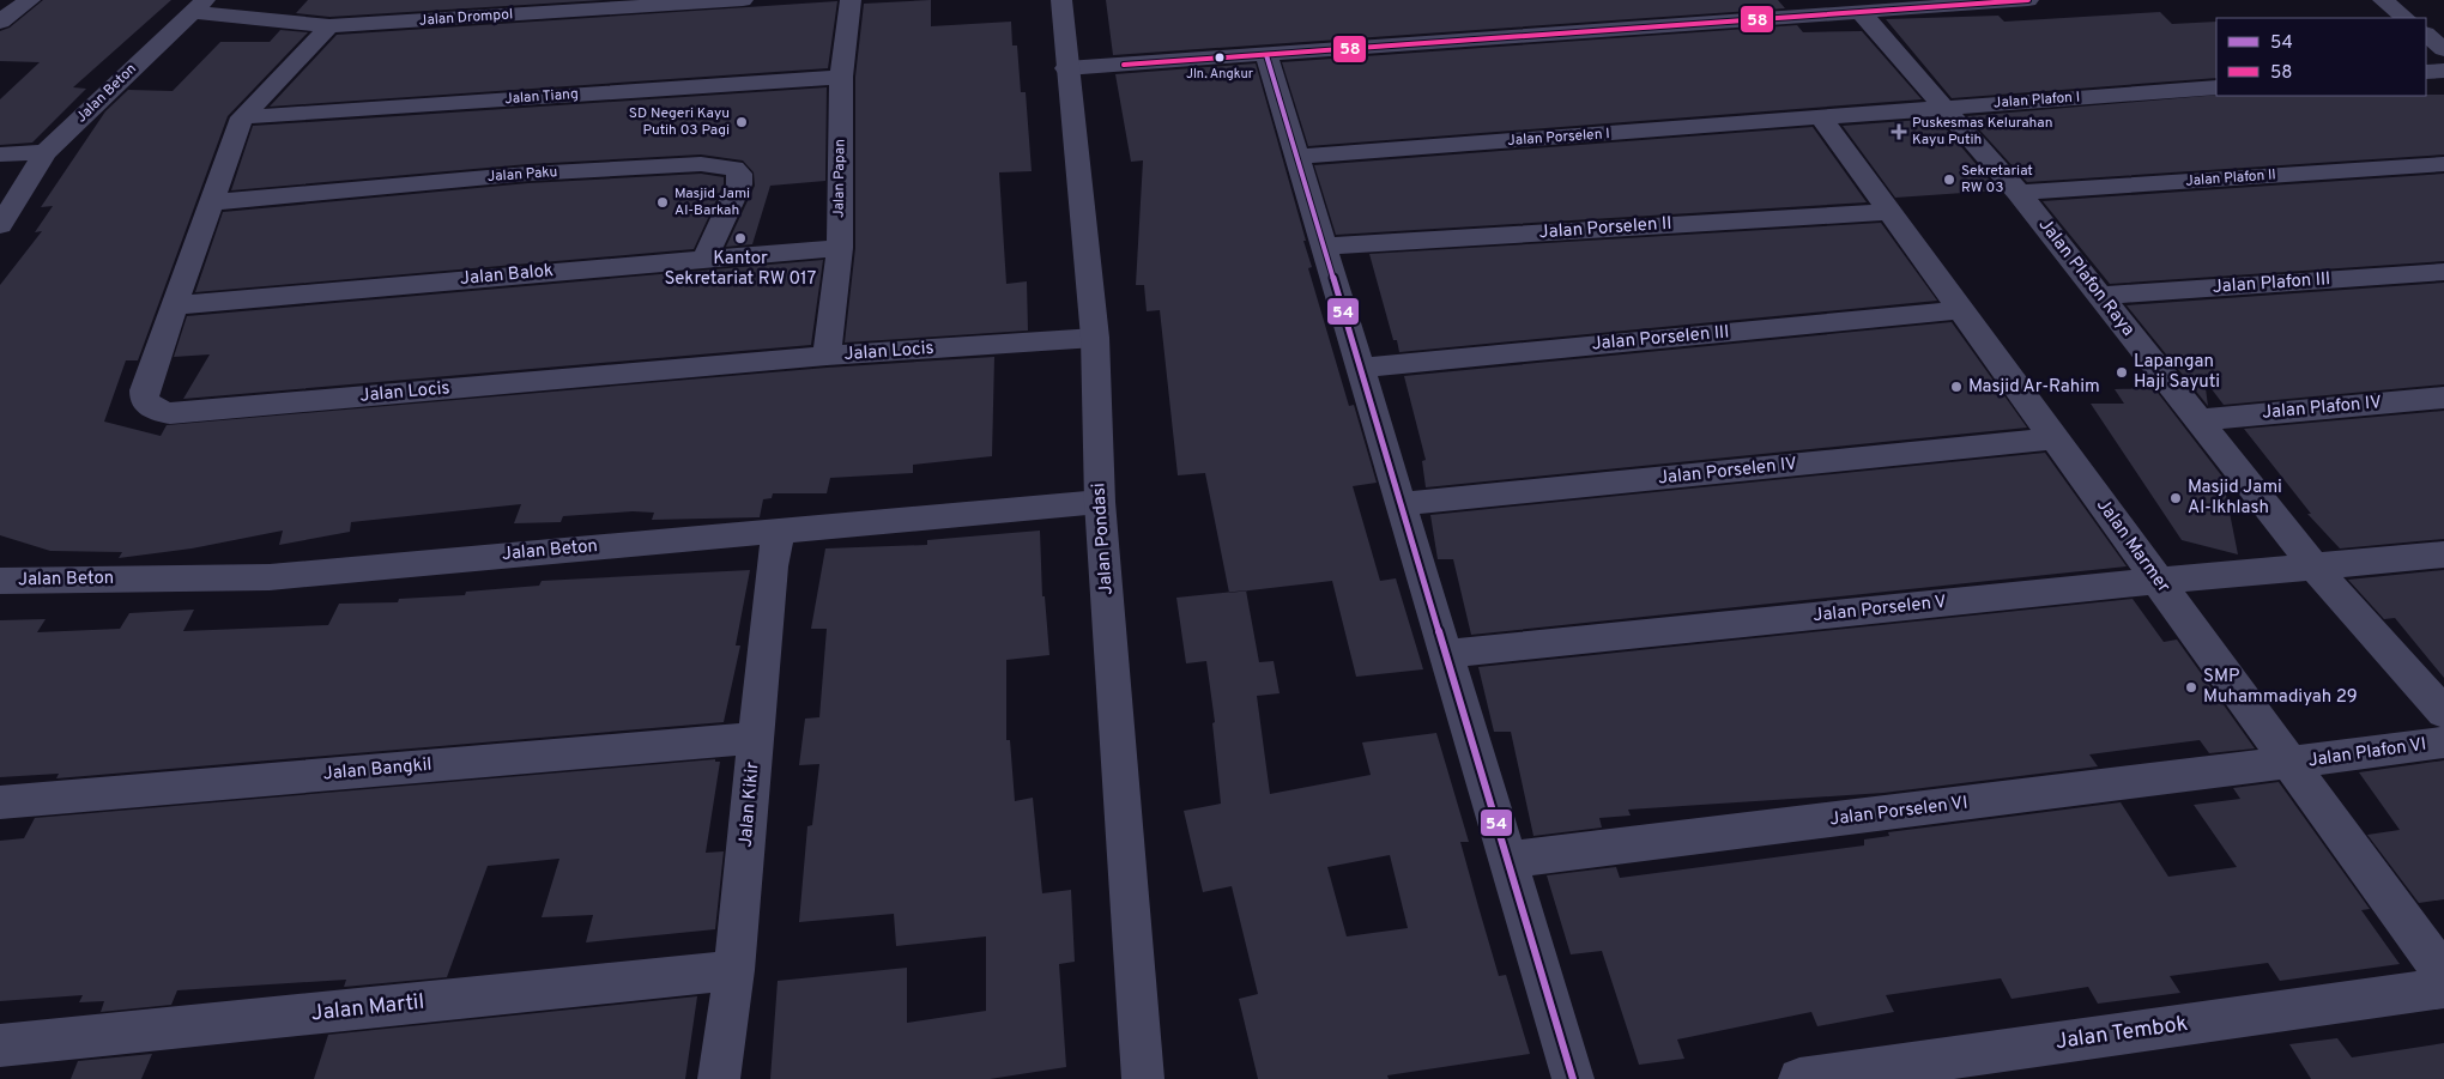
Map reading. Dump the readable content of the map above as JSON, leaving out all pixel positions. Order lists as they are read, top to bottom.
{
  "streets": {
    "street": [
      "Jalan Drompol",
      "Jalan Beton",
      "Jalan Tiang",
      "Jalan Plafon I",
      "Jalan Porselen I",
      "Jalan Paku",
      "Jalan Papan",
      "Jalan Plafon II",
      "Jalan Porselen II",
      "Jalan Balok",
      "Jalan Plafon Raya",
      "Jalan Plafon III",
      "Jalan Porselen III",
      "Jalan Locis",
      "Jalan Plafon IV",
      "Jalan Porselen IV",
      "Jalan Pondasi",
      "Jalan Marmer",
      "Jalan Porselen V",
      "Jalan Plafon VI",
      "Jalan Bangkil",
      "Jalan Kikir",
      "Jalan Porselen VI",
      "Jalan Martil",
      "Jalan Tembok"
    ]
  },
  "crossings": [
    ["Jalan Drompol", "Jalan Beton"],
    ["Jalan Drompol", "Jalan Locis"],
    ["Jalan Beton", "Jalan Pondasi"],
    ["Jalan Beton", "Jalan Kikir"],
    ["Jalan Tiang", "Jalan Papan"],
    ["Jalan Tiang", "Jalan Locis"],
    ["Jalan Plafon I", "Jalan Porselen I"],
    ["Jalan Plafon I", "Jalan Plafon Raya"],
    ["Jalan Plafon I", "Jalan Marmer"],
    ["Jalan Porselen I", "Jalan Marmer"],
    ["Jalan Paku", "Jalan Balok"],
    ["Jalan Paku", "Jalan Locis"],
    ["Jalan Papan", "Jalan Balok"],
    ["Jalan Papan", "Jalan Locis"],
    ["Jalan Plafon II", "Jalan Plafon Raya"],
    ["Jalan Porselen II", "Jalan Marmer"],
    ["Jalan Balok", "Jalan Locis"],
    ["Jalan Plafon Raya", "Jalan Plafon III"],
    ["Jalan Plafon Raya", "Jalan Plafon IV"],
    ["Jalan Plafon Raya", "Jalan Porselen V"],
    ["Jalan Porselen III", "Jalan Marmer"],
    ["Jalan Locis", "Jalan Pondasi"],
    ["Jalan Porselen IV", "Jalan Marmer"],
    ["Jalan Marmer", "Jalan Porselen V"],
    ["Jalan Marmer", "Jalan Plafon VI"],
    ["Jalan Marmer", "Jalan Porselen VI"],
    ["Jalan Plafon VI", "Jalan Porselen VI"],
    ["Jalan Bangkil", "Jalan Kikir"],
    ["Jalan Kikir", "Jalan Martil"]
  ],
  "places": {
    "other": [
      "Jln. Angkur",
      "SD Negeri Kayu Putih 03 Pagi",
      "Sekretariat RW 03",
      "Masjid Jami Al-Barkah",
      "Kantor Sekretariat RW 017",
      "Lapangan Haji Sayuti",
      "Masjid Ar-Rahim",
      "Masjid Jami Al-Ikhlash",
      "SMP Muhammadiyah 29"
    ],
    "health": ["Puskesmas Kelurahan Kayu Putih"]
  },
  "lines": ["transit line 58", "transit line 54"],
  "legend": ["54", "58"]
}
